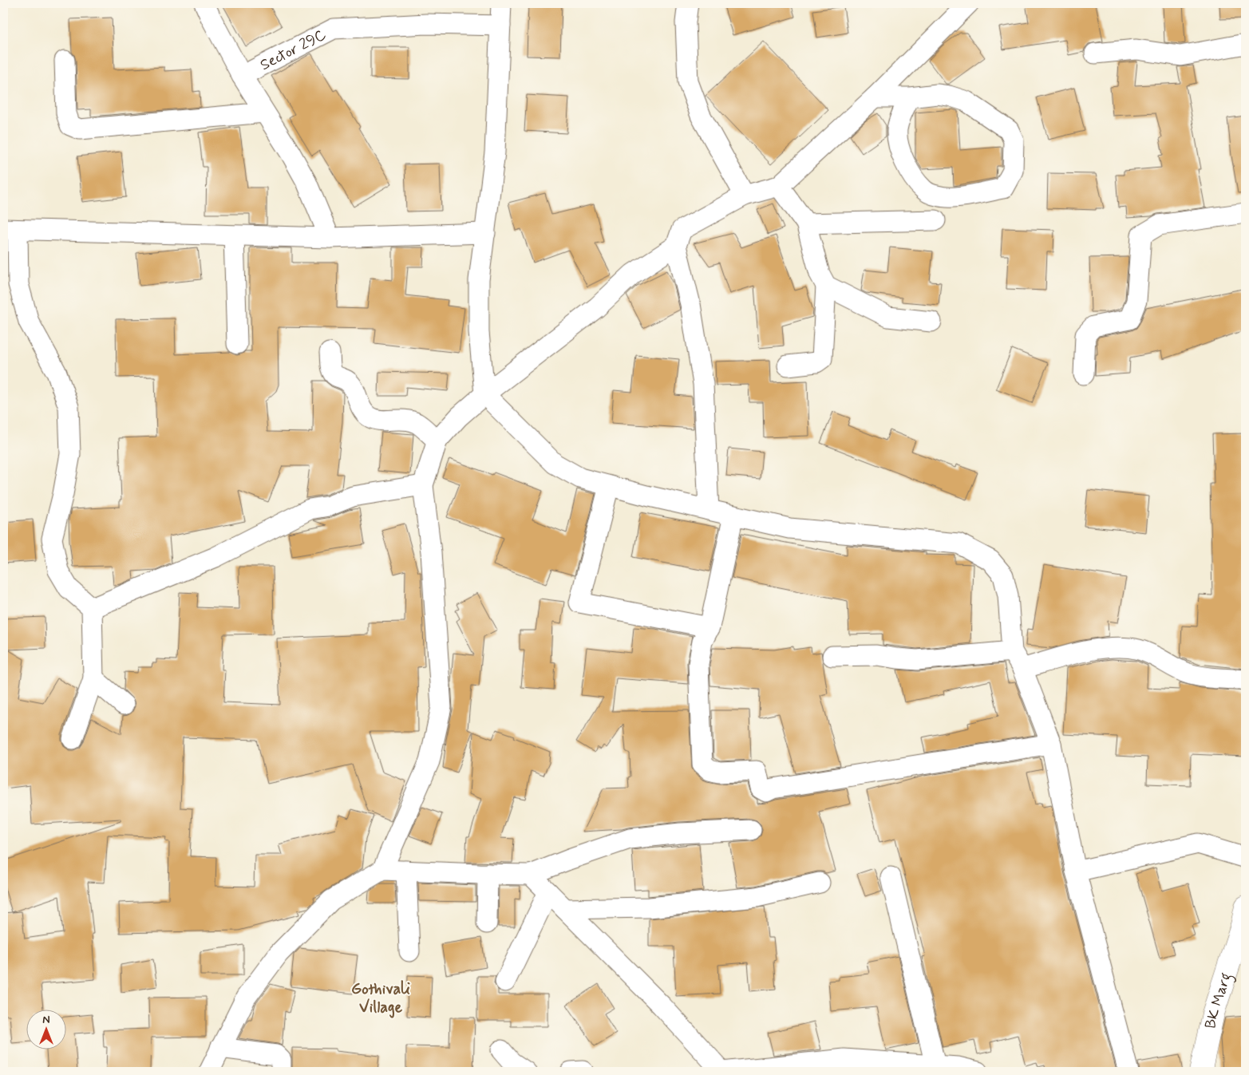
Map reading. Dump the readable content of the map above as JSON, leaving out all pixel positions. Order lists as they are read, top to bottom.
{
  "streets": {
    "street": ["Sector 29C", "BK Marg"]
  },
  "districts": ["Gothivali Village"],
  "north": "top"
}
